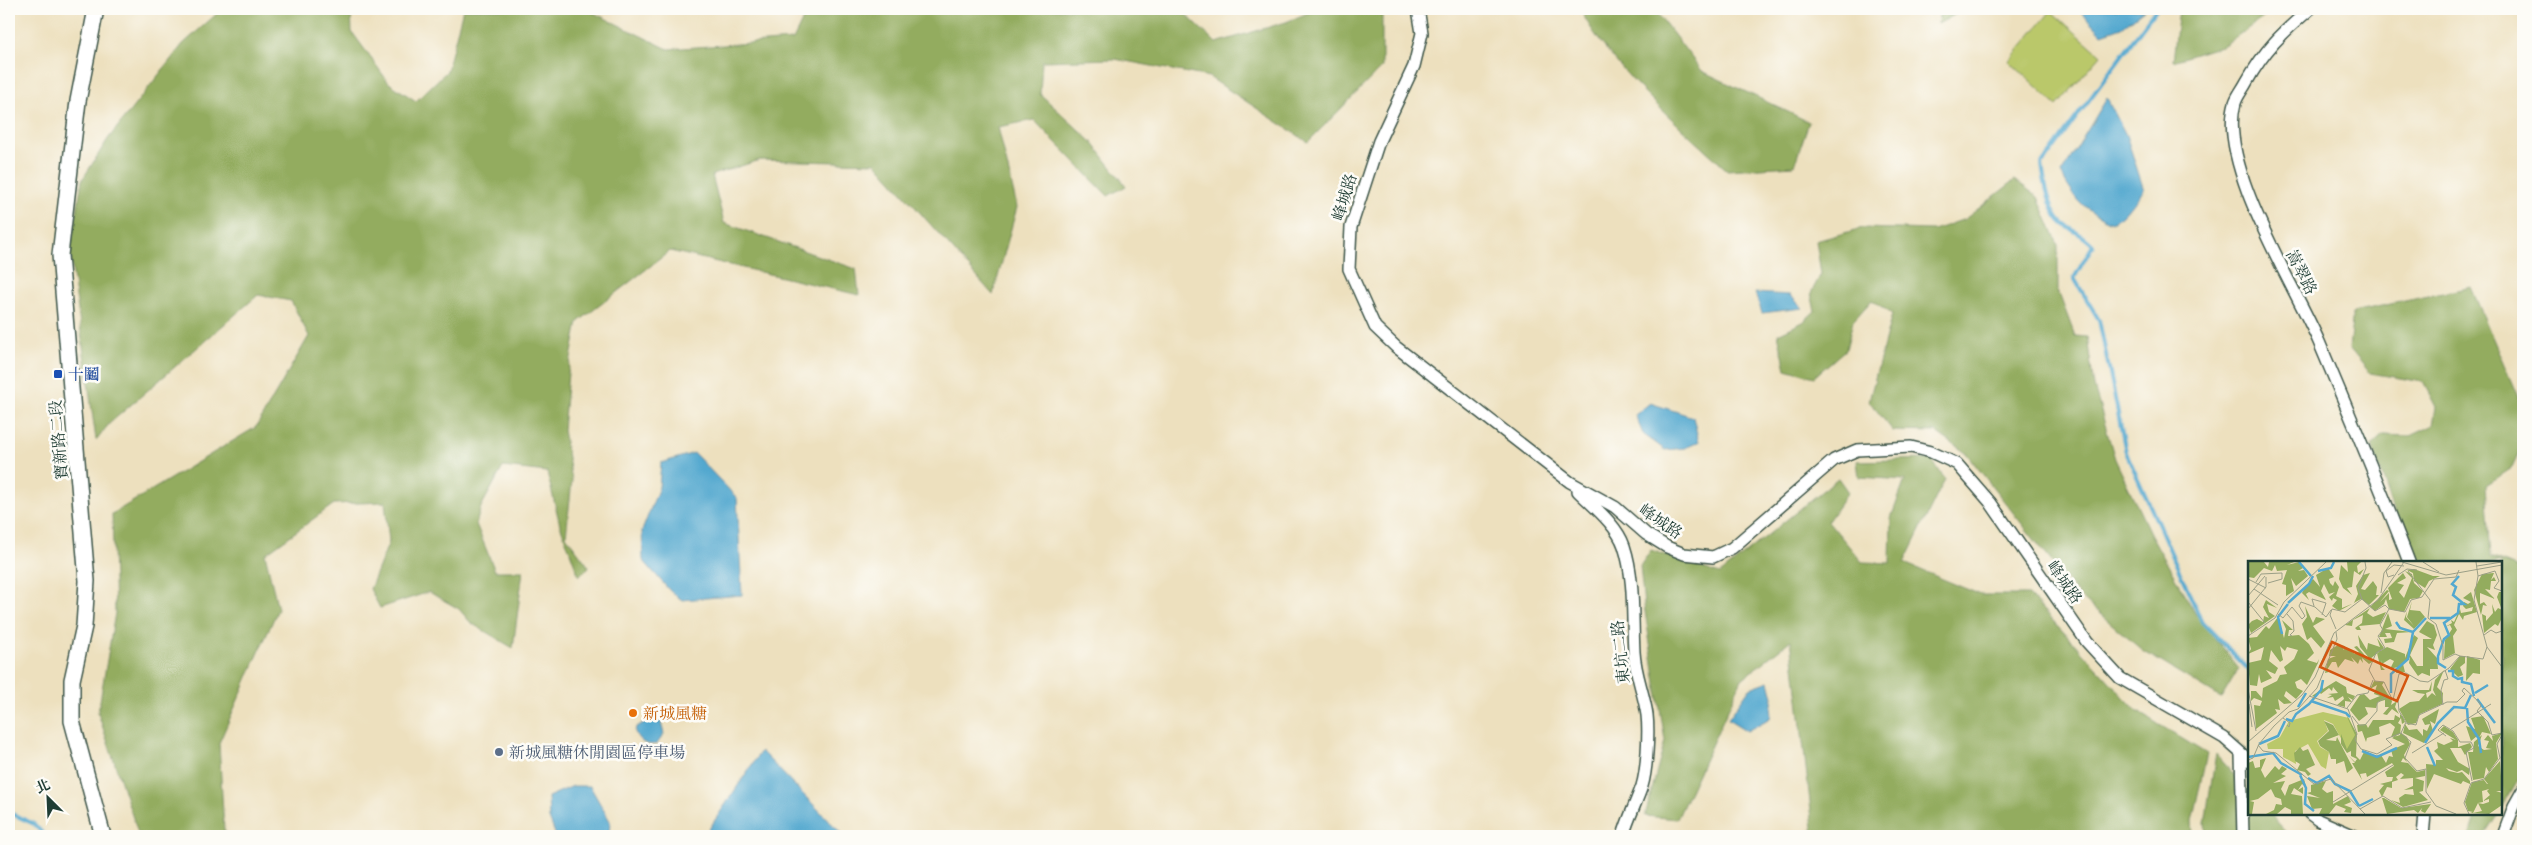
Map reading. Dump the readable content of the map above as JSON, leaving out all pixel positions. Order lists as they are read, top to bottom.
{
  "streets": {
    "street": [
      "峰城路",
      "嵩翠路",
      "寶新路二段",
      "東坑二路"
    ]
  },
  "crossings": [
    ["峰城路", "東坑二路"]
  ],
  "places": {
    "transit": ["十鬮"],
    "other": ["新城風糖", "新城風糖休閒園區停車場"]
  },
  "north": "top left"
}
